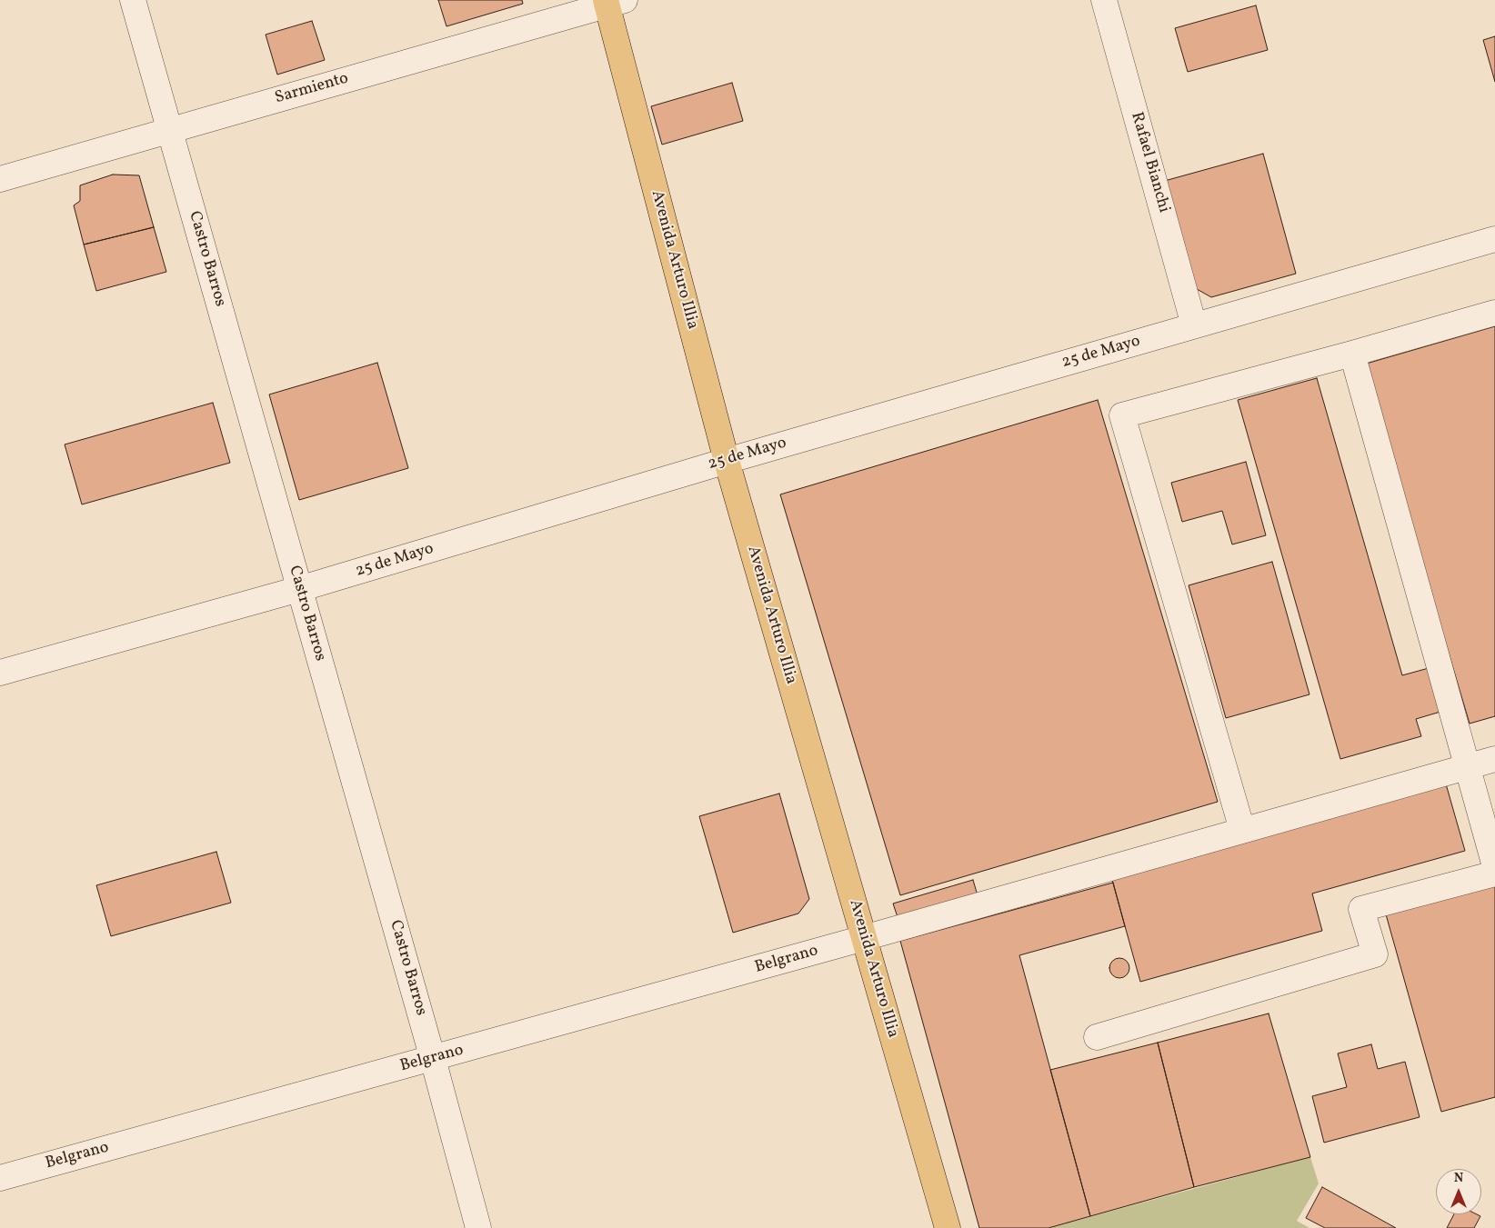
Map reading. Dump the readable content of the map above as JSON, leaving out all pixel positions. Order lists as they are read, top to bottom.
{
  "streets": {
    "main road": ["Avenida Arturo Illia"],
    "street": [
      "Sarmiento",
      "Rafael Bianchi",
      "Castro Barros",
      "25 de Mayo",
      "Belgrano"
    ]
  },
  "crossings": [
    ["Sarmiento", "Castro Barros"],
    ["Sarmiento", "Avenida Arturo Illia"],
    ["Rafael Bianchi", "25 de Mayo"],
    ["Castro Barros", "25 de Mayo"],
    ["Castro Barros", "Belgrano"],
    ["Avenida Arturo Illia", "25 de Mayo"],
    ["Avenida Arturo Illia", "Belgrano"]
  ],
  "north": "top"
}
